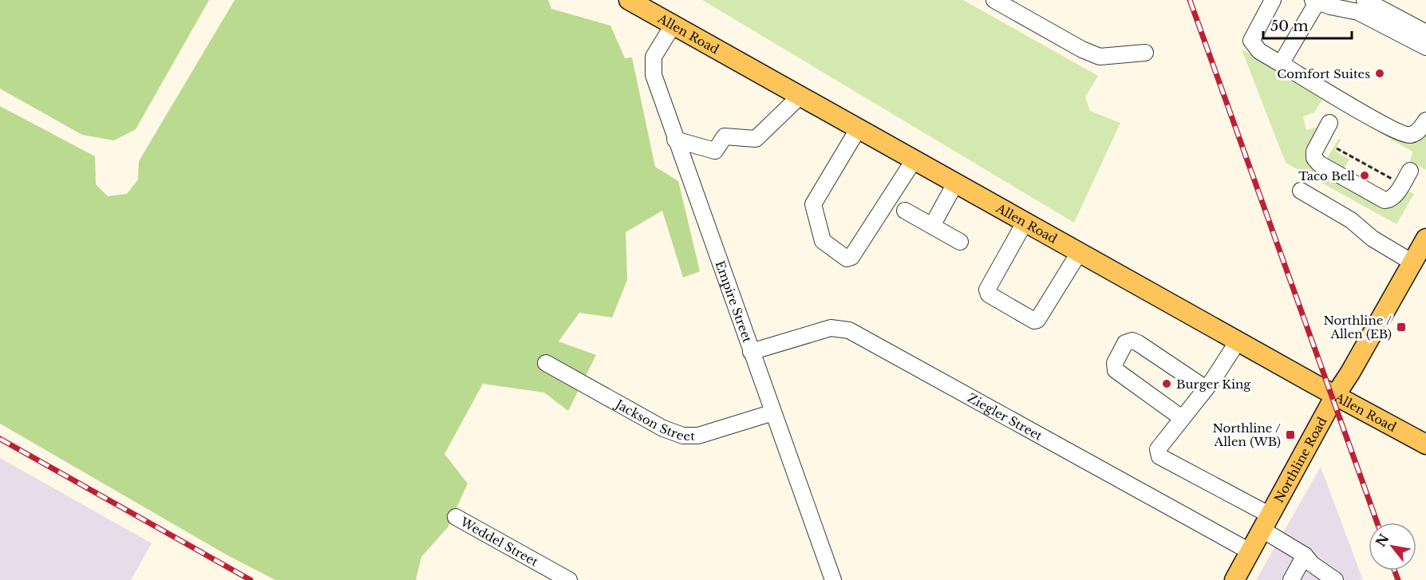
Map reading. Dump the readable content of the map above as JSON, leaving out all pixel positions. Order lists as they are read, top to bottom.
{
  "streets": {
    "main road": ["Allen Road", "Northline Road"],
    "street": [
      "Empire Street",
      "Ziegler Street",
      "Jackson Street",
      "Weddel Street"
    ]
  },
  "crossings": [
    ["Allen Road", "Empire Street"],
    ["Allen Road", "Northline Road"],
    ["Empire Street", "Ziegler Street"],
    ["Empire Street", "Jackson Street"],
    ["Ziegler Street", "Northline Road"]
  ],
  "places": {
    "other": ["Comfort Suites", "Taco Bell", "Burger King"],
    "transit": ["Northline / Allen (EB)", "Northline / Allen (WB)"]
  },
  "scale_bar": "50 m",
  "north": "top left"
}
